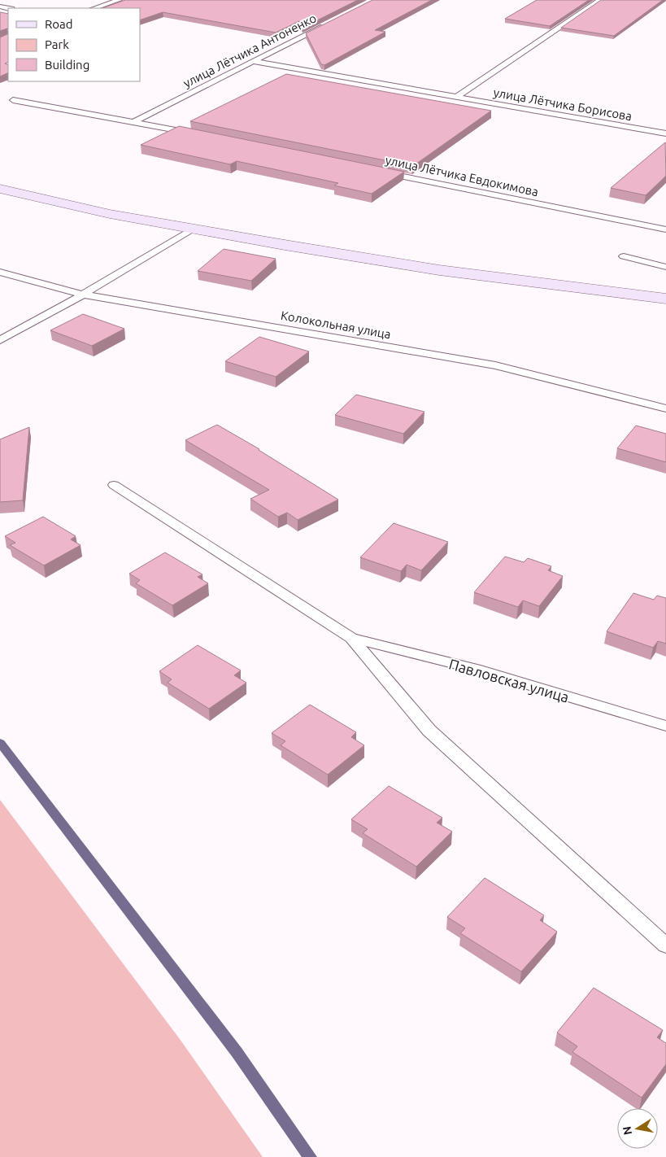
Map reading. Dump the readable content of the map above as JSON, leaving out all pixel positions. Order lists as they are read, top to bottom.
{
  "streets": {
    "lane": [
      "улица Лётчика Антоненко",
      "улица Лётчика Борисова",
      "улица Лётчика Евдокимова",
      "Колокольная улица",
      "Павловская улица"
    ]
  },
  "crossings": [
    ["улица Лётчика Антоненко", "улица Лётчика Борисова"]
  ],
  "legend": ["Road", "Park", "Building"],
  "north": "left"
}
